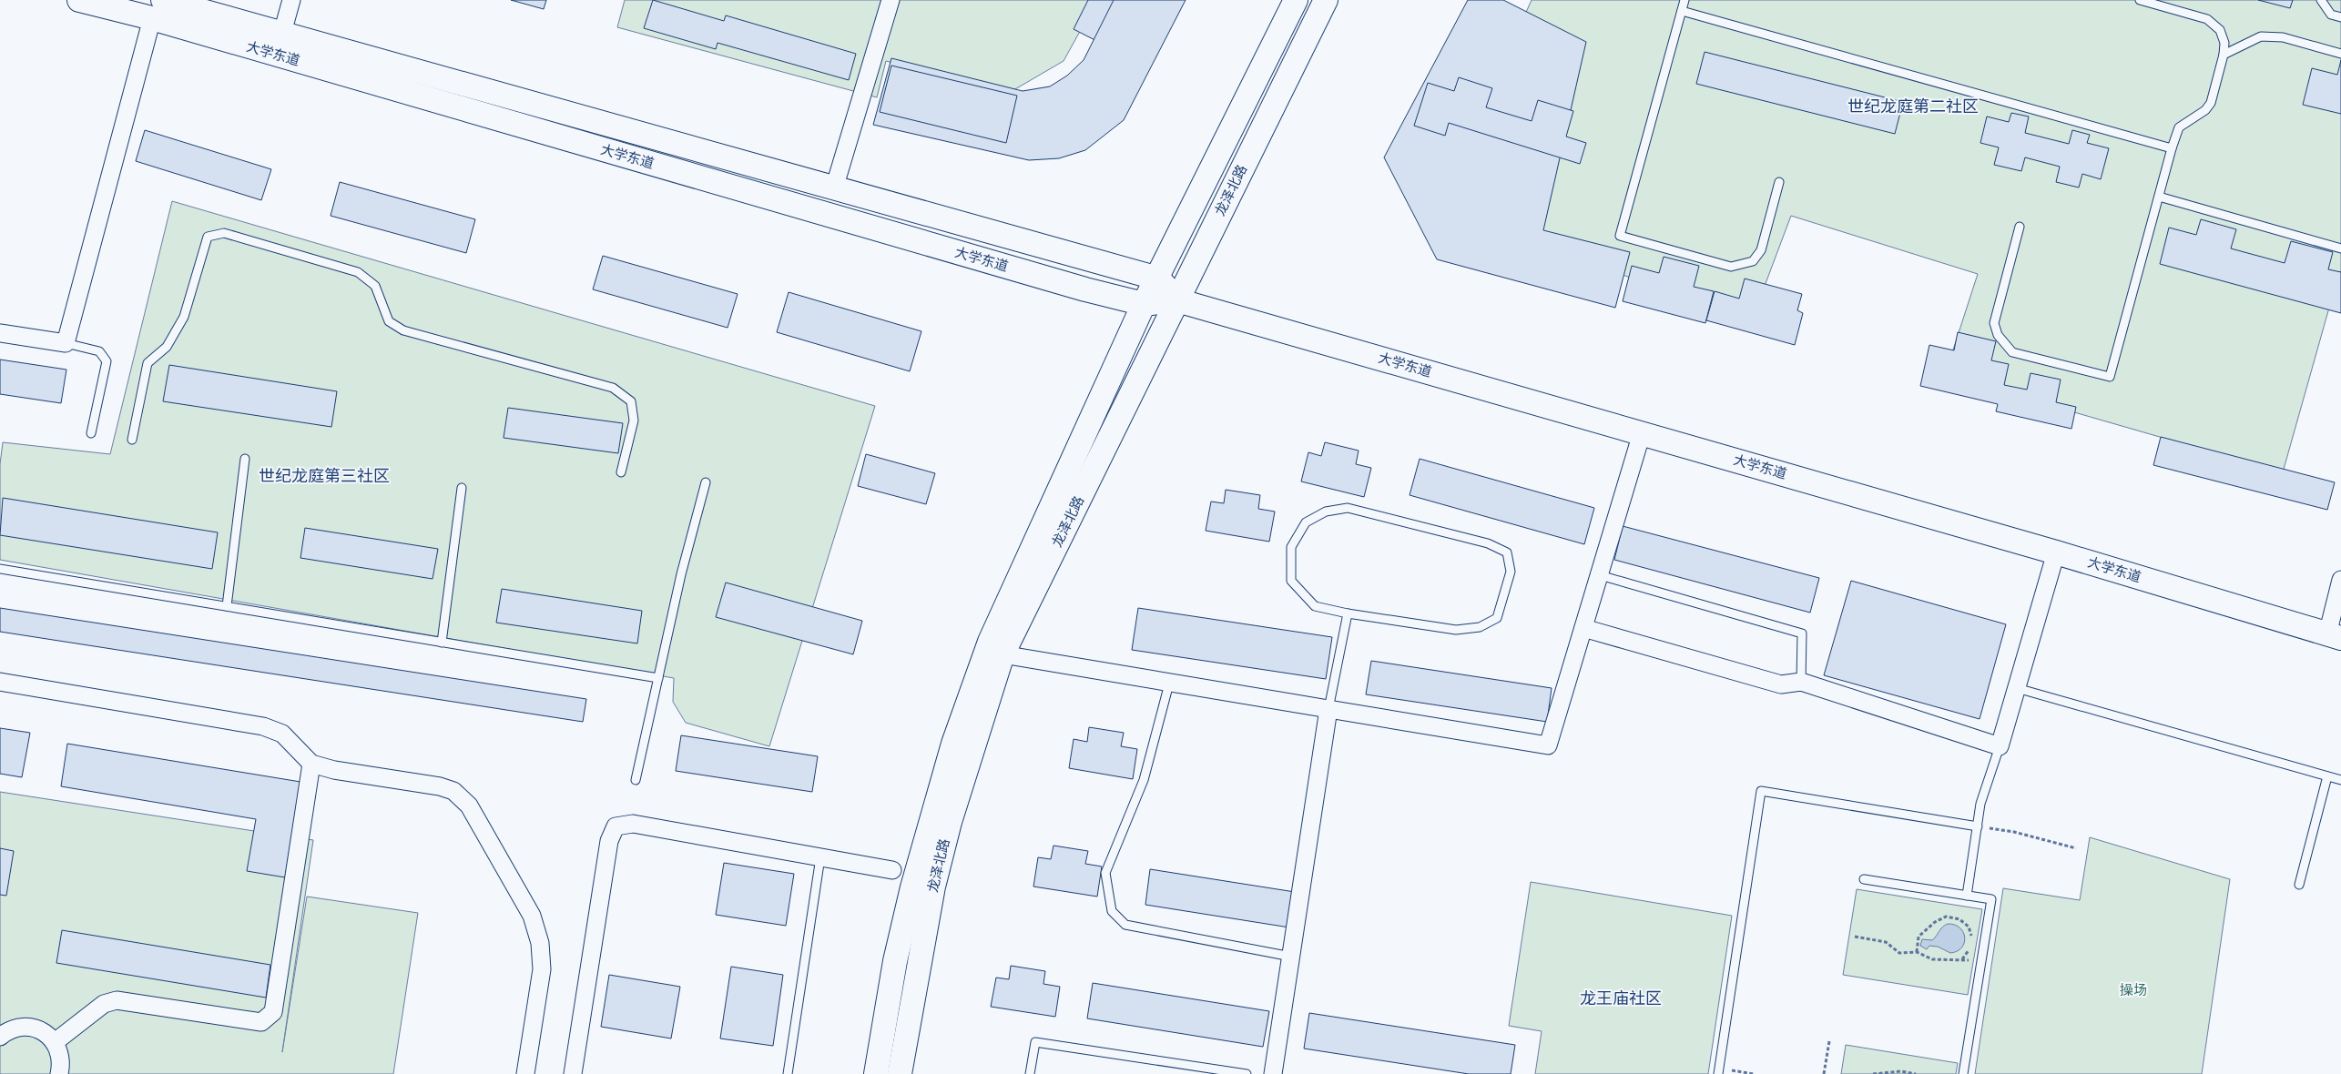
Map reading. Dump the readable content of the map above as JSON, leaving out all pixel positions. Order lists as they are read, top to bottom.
{
  "streets": {
    "main road": ["大学东道", "龙泽北路"]
  },
  "crossings": [
    ["大学东道", "龙泽北路"]
  ],
  "districts": ["世纪龙庭第二社区", "世纪龙庭第三社区", "龙王庙社区"],
  "parks": ["操场"]
}
